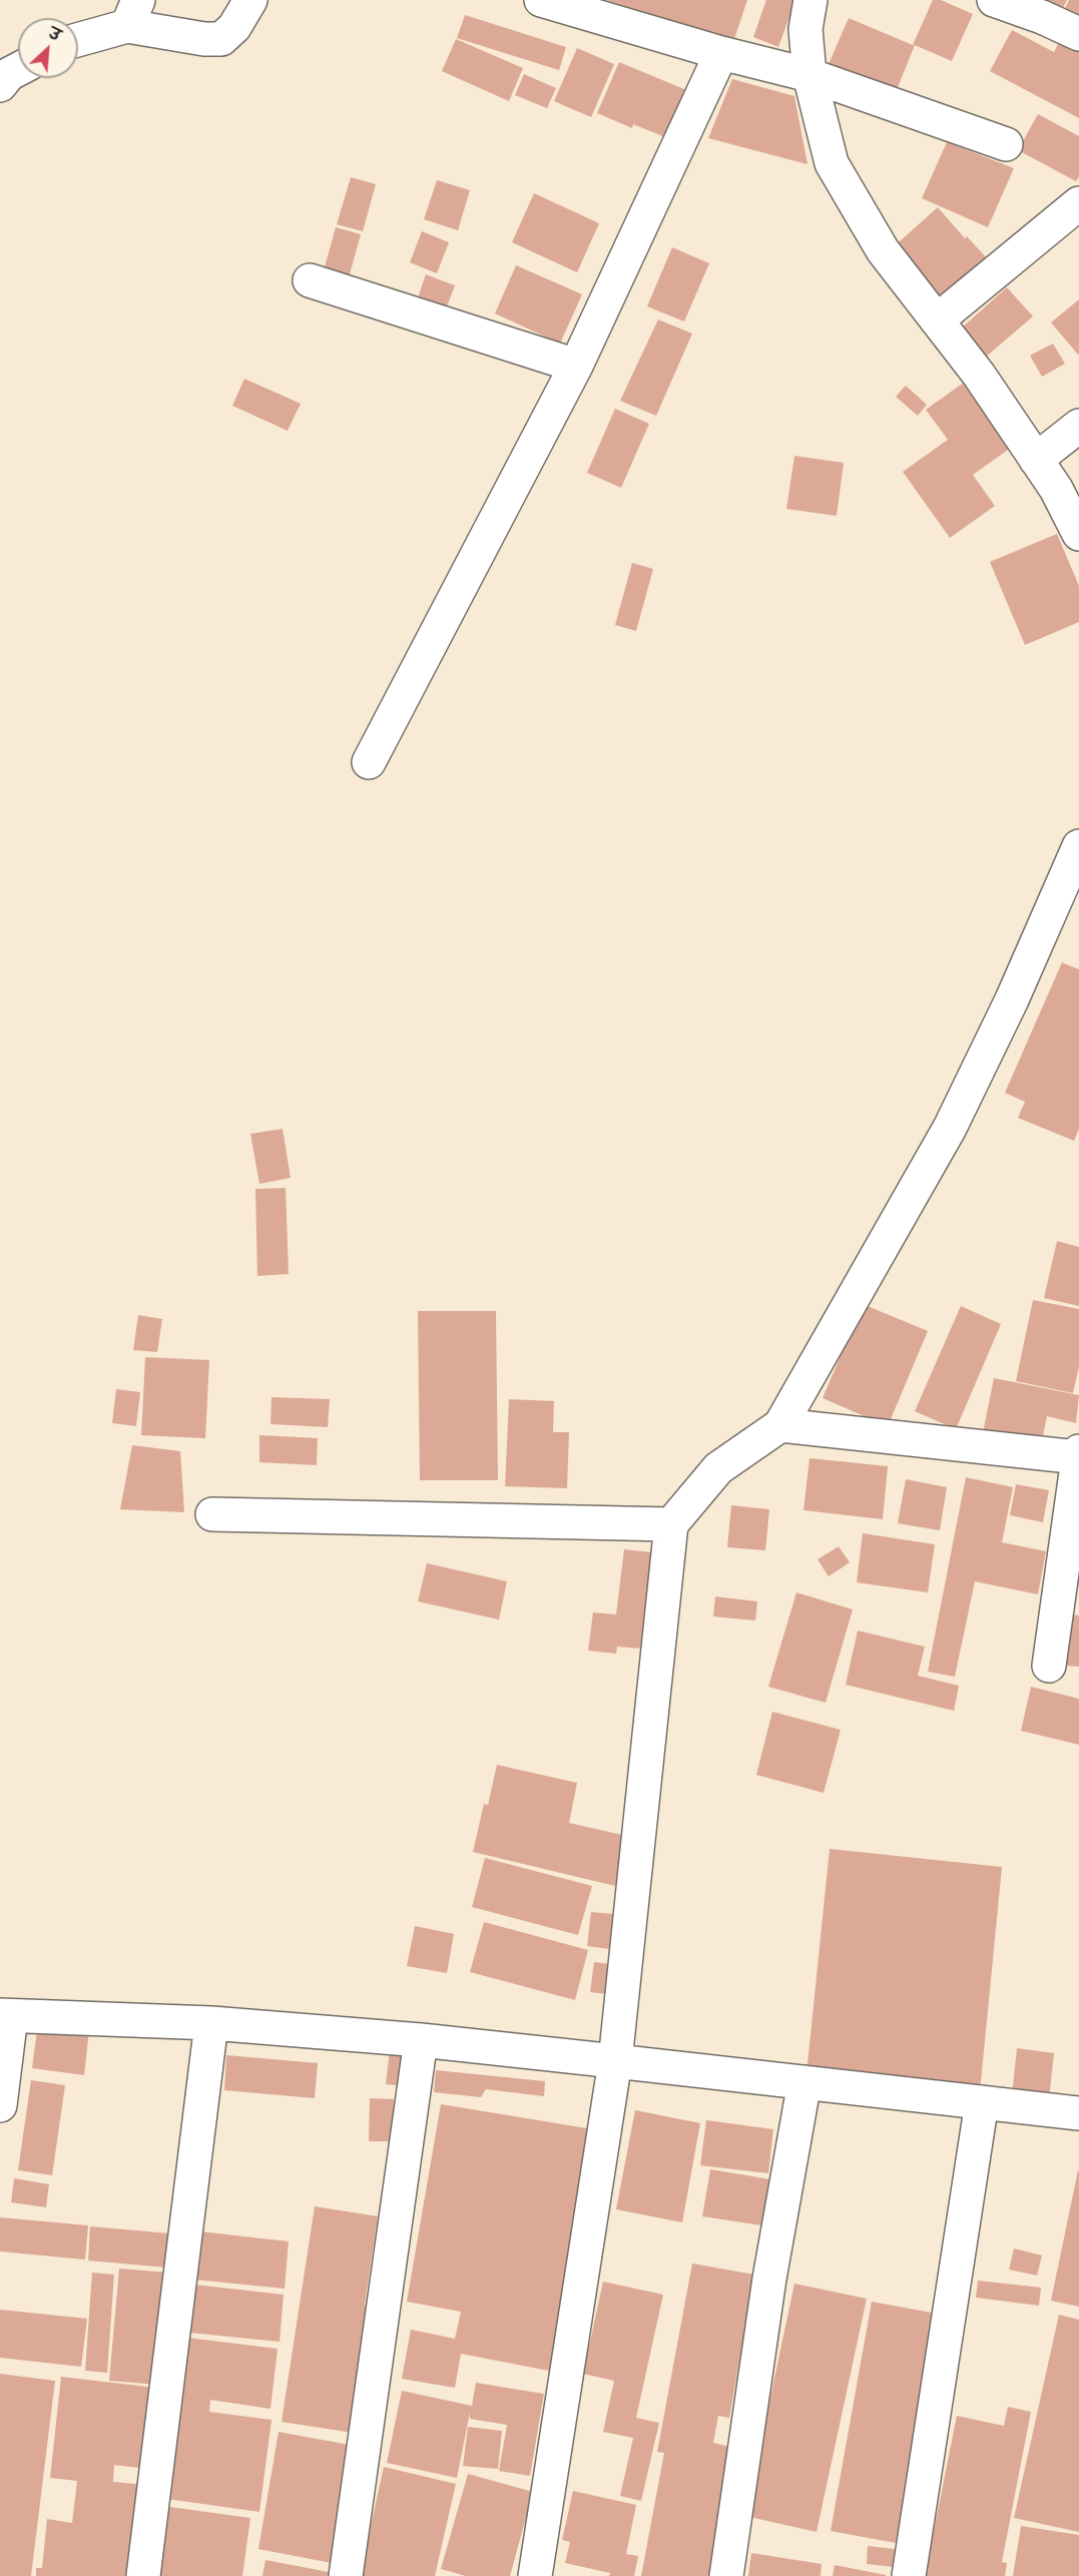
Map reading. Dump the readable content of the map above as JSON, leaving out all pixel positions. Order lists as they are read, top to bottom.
{
  "north": "top right"
}
